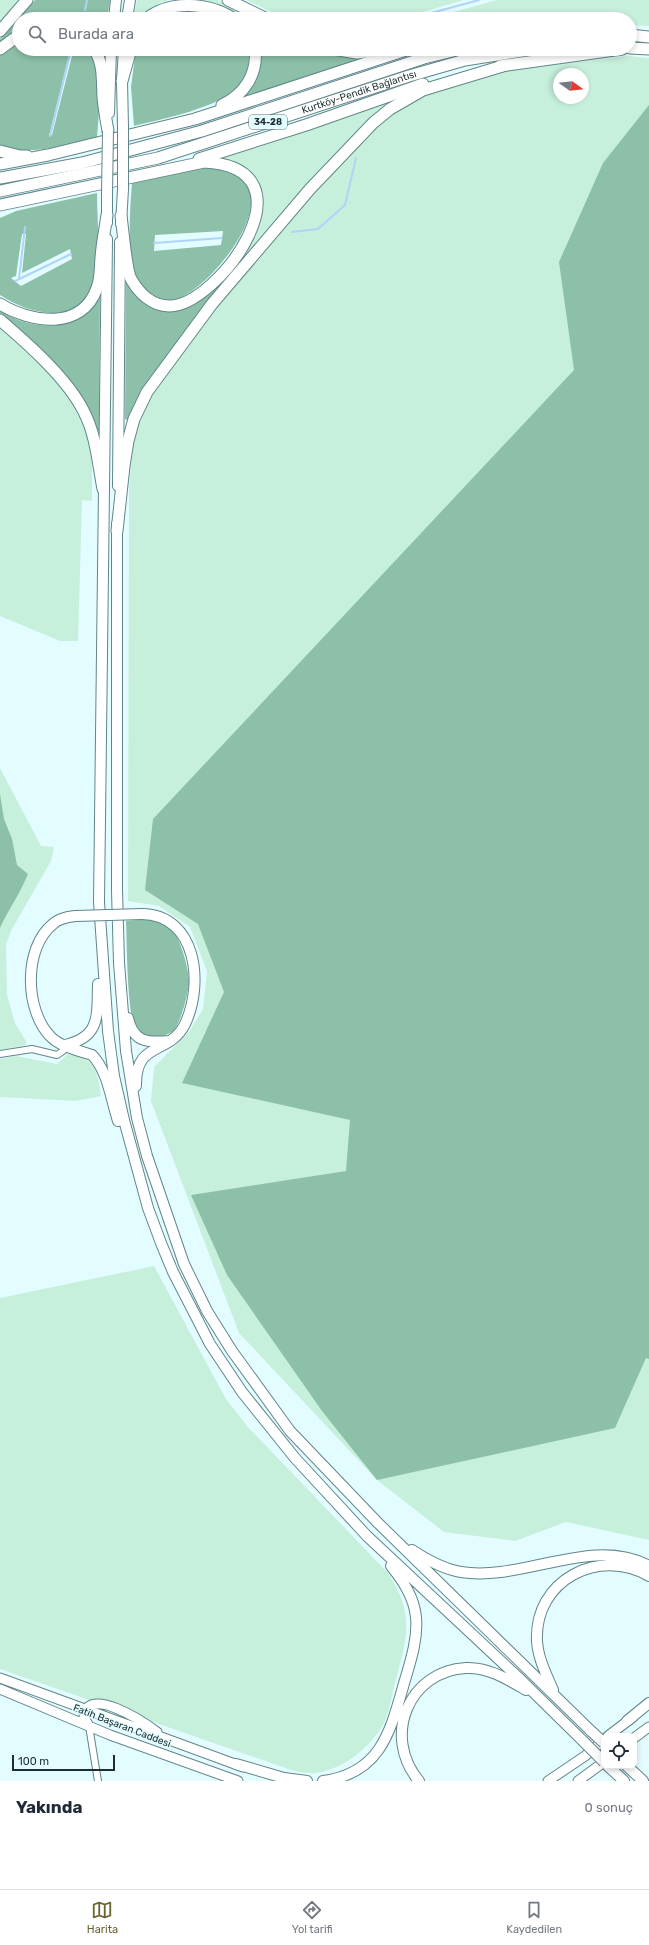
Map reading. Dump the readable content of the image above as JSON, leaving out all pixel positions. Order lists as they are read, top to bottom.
{
  "streets": {
    "highway": ["Kurtköy-Pendik Bağlantısı", "34-28"],
    "main road": ["Fatih Başaran Caddesi"]
  },
  "scale_bar": "100 m",
  "north": "right",
  "page": {
    "search": "Burada ara",
    "scale": "100 m",
    "heading": ["Yakında", "0 sonuç"],
    "nav": ["Harita", "Yol tarifi", "Kaydedilen"]
  }
}
